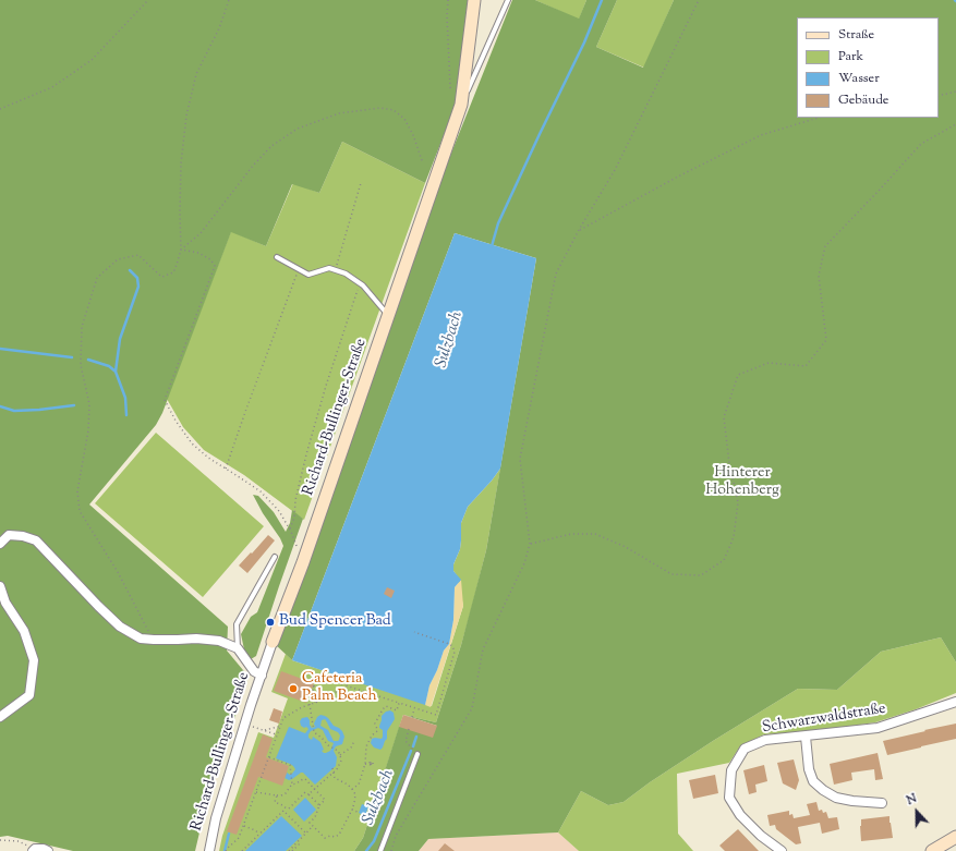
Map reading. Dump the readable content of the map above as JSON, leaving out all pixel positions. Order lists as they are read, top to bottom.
{
  "streets": {
    "street": ["Richard-Bullinger-Straße", "Schwarzwaldstraße"]
  },
  "water": ["Sulzbach"],
  "parks": ["Hinterer Hohenberg"],
  "places": ["Bud Spencer Bad", "Cafeteria Palm Beach"],
  "legend": [
    "Straße",
    "Park",
    "Wasser",
    "Gebäude"
  ],
  "north": "top"
}
